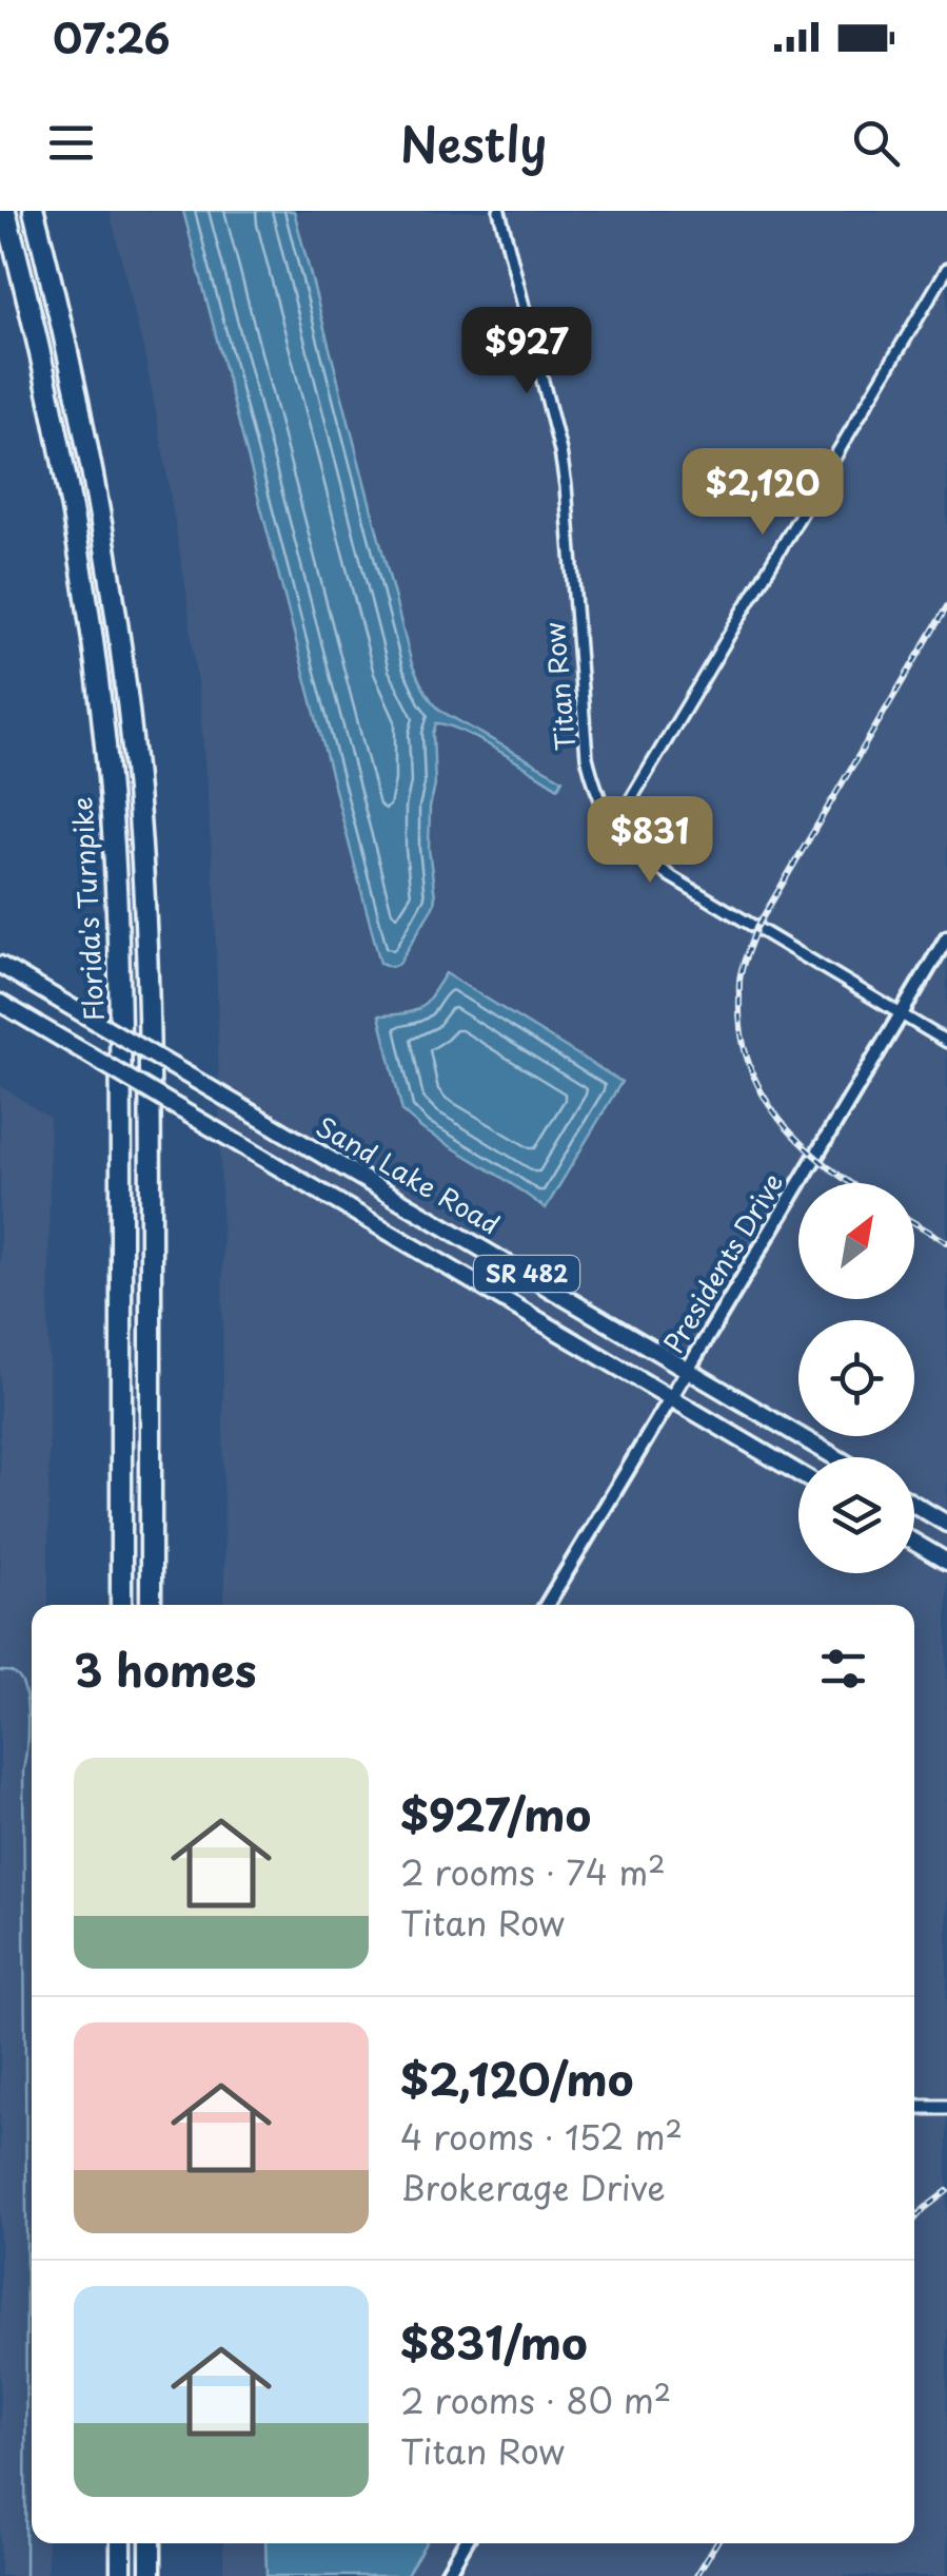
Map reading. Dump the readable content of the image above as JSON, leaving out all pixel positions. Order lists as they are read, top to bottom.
{
  "streets": {
    "highway": ["Florida's Turnpike"],
    "main road": ["Sand Lake Road", "SR 482"],
    "street": ["Titan Row", "Presidents Drive"]
  },
  "crossings": [
    ["Titan Row", "Presidents Drive"],
    ["Sand Lake Road", "Presidents Drive"],
    ["Presidents Drive", "SR 482"]
  ],
  "north": "top right",
  "page": {
    "status": "07:26",
    "header": "Nestly",
    "price": ["$927", "$2,120", "$831"],
    "heading": "3 homes",
    "list": [
      {
        "name": "$927/mo",
        "note": "2 rooms · 74 m² · Titan Row"
      },
      {
        "name": "$2,120/mo",
        "note": "4 rooms · 152 m² · Brokerage Drive"
      },
      {
        "name": "$831/mo",
        "note": "2 rooms · 80 m² · Titan Row"
      }
    ]
  }
}
